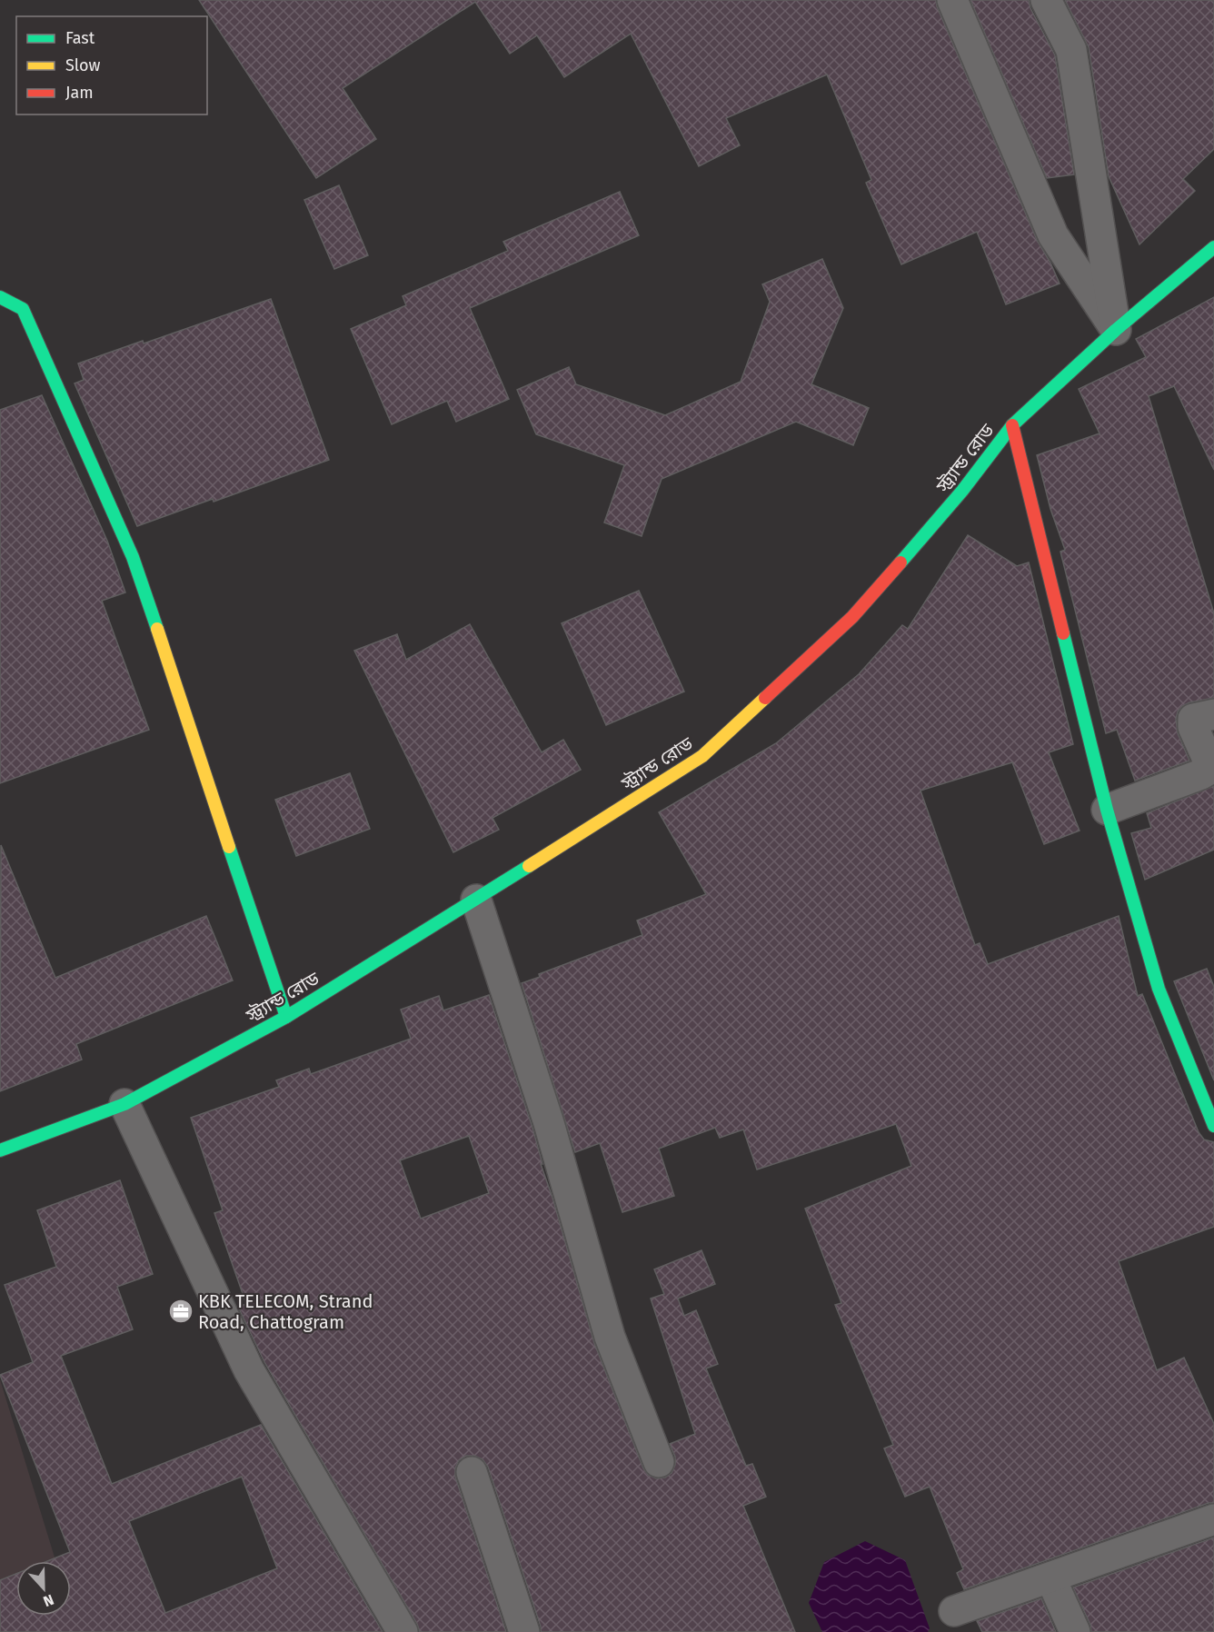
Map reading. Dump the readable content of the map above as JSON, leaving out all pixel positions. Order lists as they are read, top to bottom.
{
  "streets": {
    "main road": ["স্ট্র্যান্ড রোড"]
  },
  "places": {
    "office": ["KBK TELECOM, Strand Road, Chattogram"]
  },
  "legend": ["Fast", "Slow", "Jam"],
  "north": "bottom"
}
